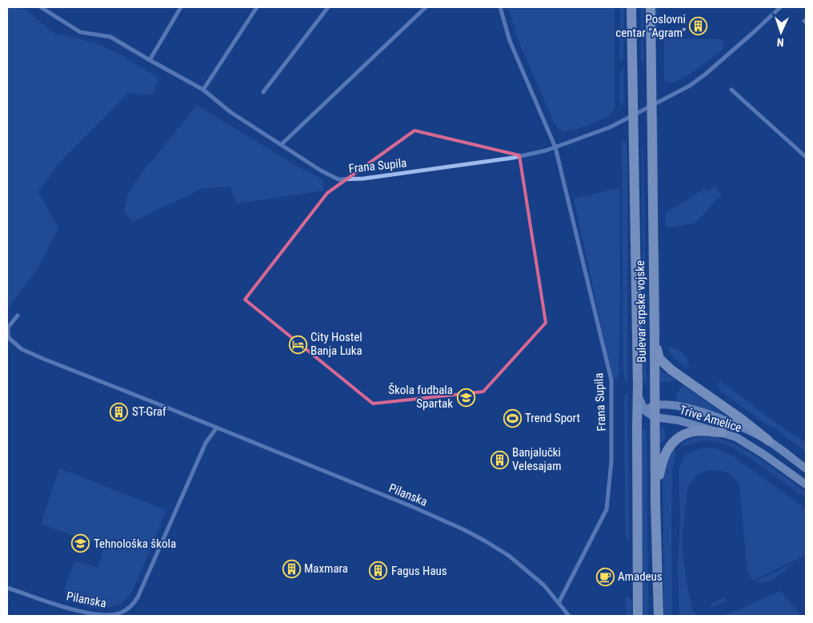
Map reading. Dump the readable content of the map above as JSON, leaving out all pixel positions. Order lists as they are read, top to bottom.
{
  "streets": {
    "main road": ["Bulevar srpske vojske", "Trive Amelice"],
    "street": ["Frana Supila", "Pilanska"]
  },
  "crossings": [
    ["Frana Supila", "Bulevar srpske vojske"],
    ["Frana Supila", "Pilanska"],
    ["Bulevar srpske vojske", "Trive Amelice"]
  ],
  "places": {
    "building": [
      "Poslovni centar \"Agram\"",
      "ST-Graf",
      "Banjalučki Velesajam",
      "Maxmara",
      "Fagus Haus"
    ],
    "hotel": ["City Hostel Banja Luka"],
    "school or university": ["Škola fudbala Spartak", "Tehnološka škola"],
    "sports": ["Trend Sport"],
    "cafe": ["Amadeus"]
  },
  "north": "bottom"
}
